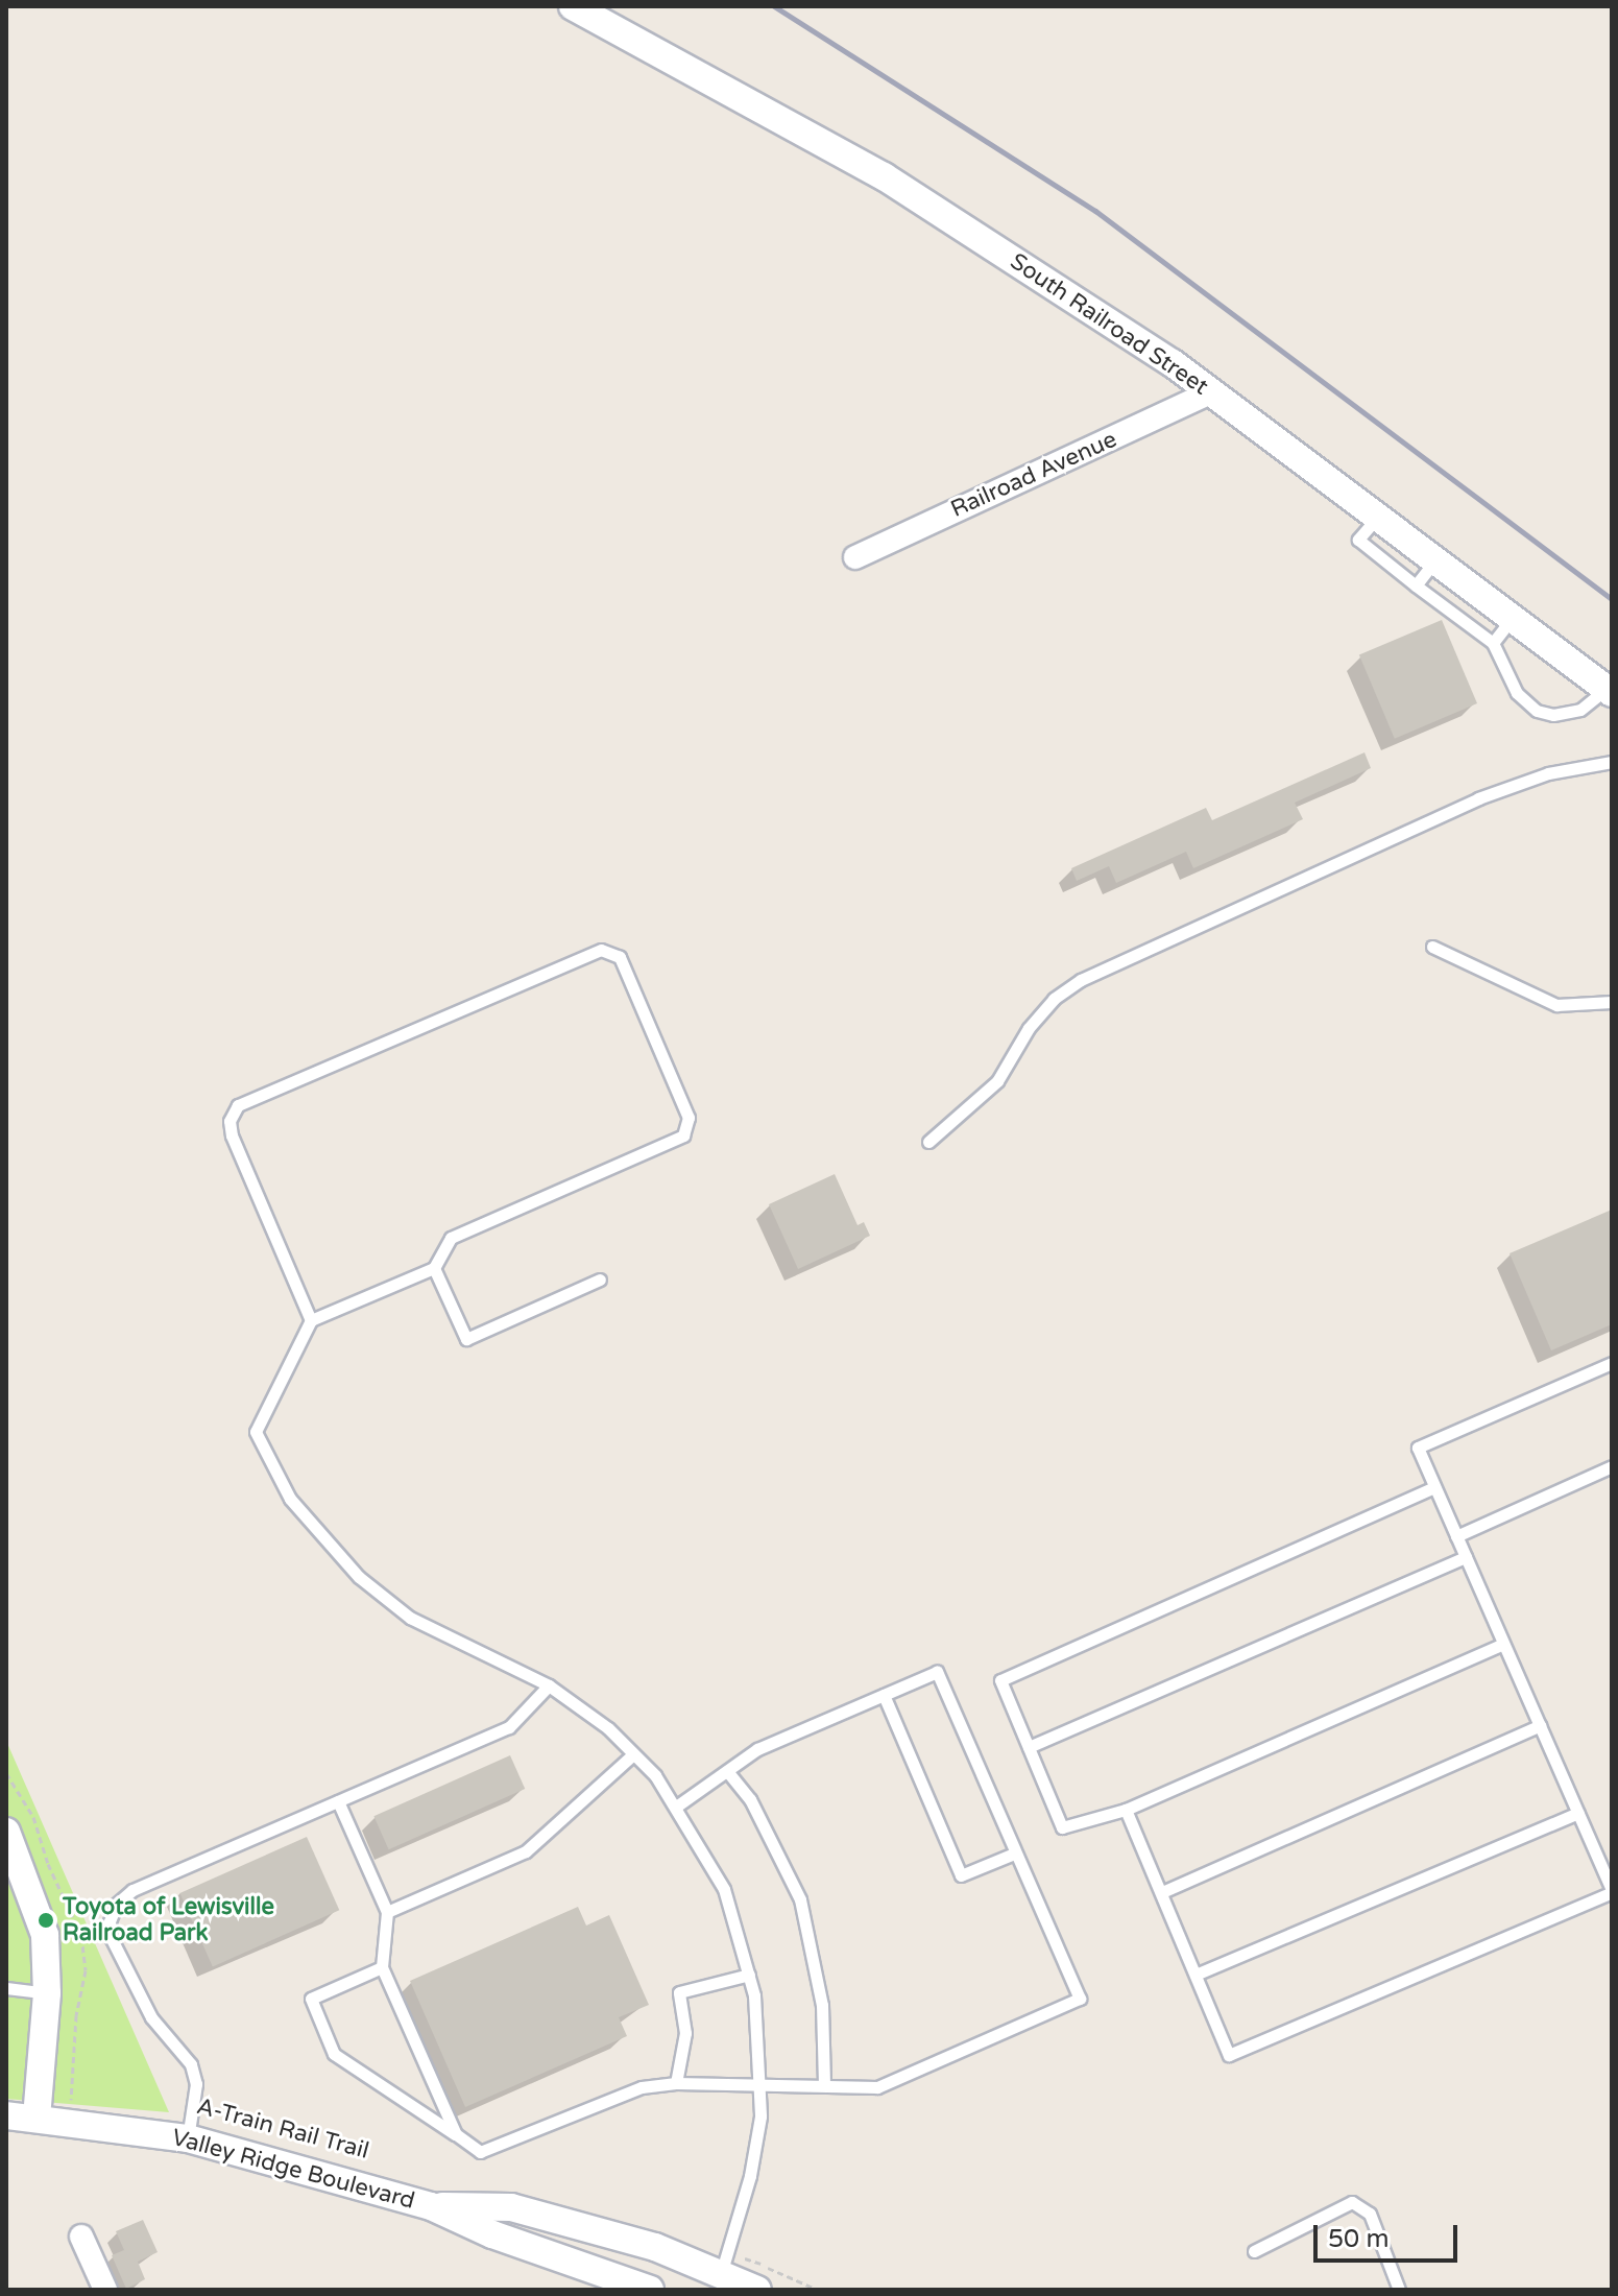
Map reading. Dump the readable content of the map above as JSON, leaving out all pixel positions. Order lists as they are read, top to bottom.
{
  "streets": {
    "street": ["South Railroad Street", "Railroad Avenue", "Valley Ridge Boulevard"]
  },
  "crossings": [
    ["South Railroad Street", "Railroad Avenue"]
  ],
  "places": ["Toyota of Lewisville Railroad Park"],
  "scale_bar": "50 m"
}
